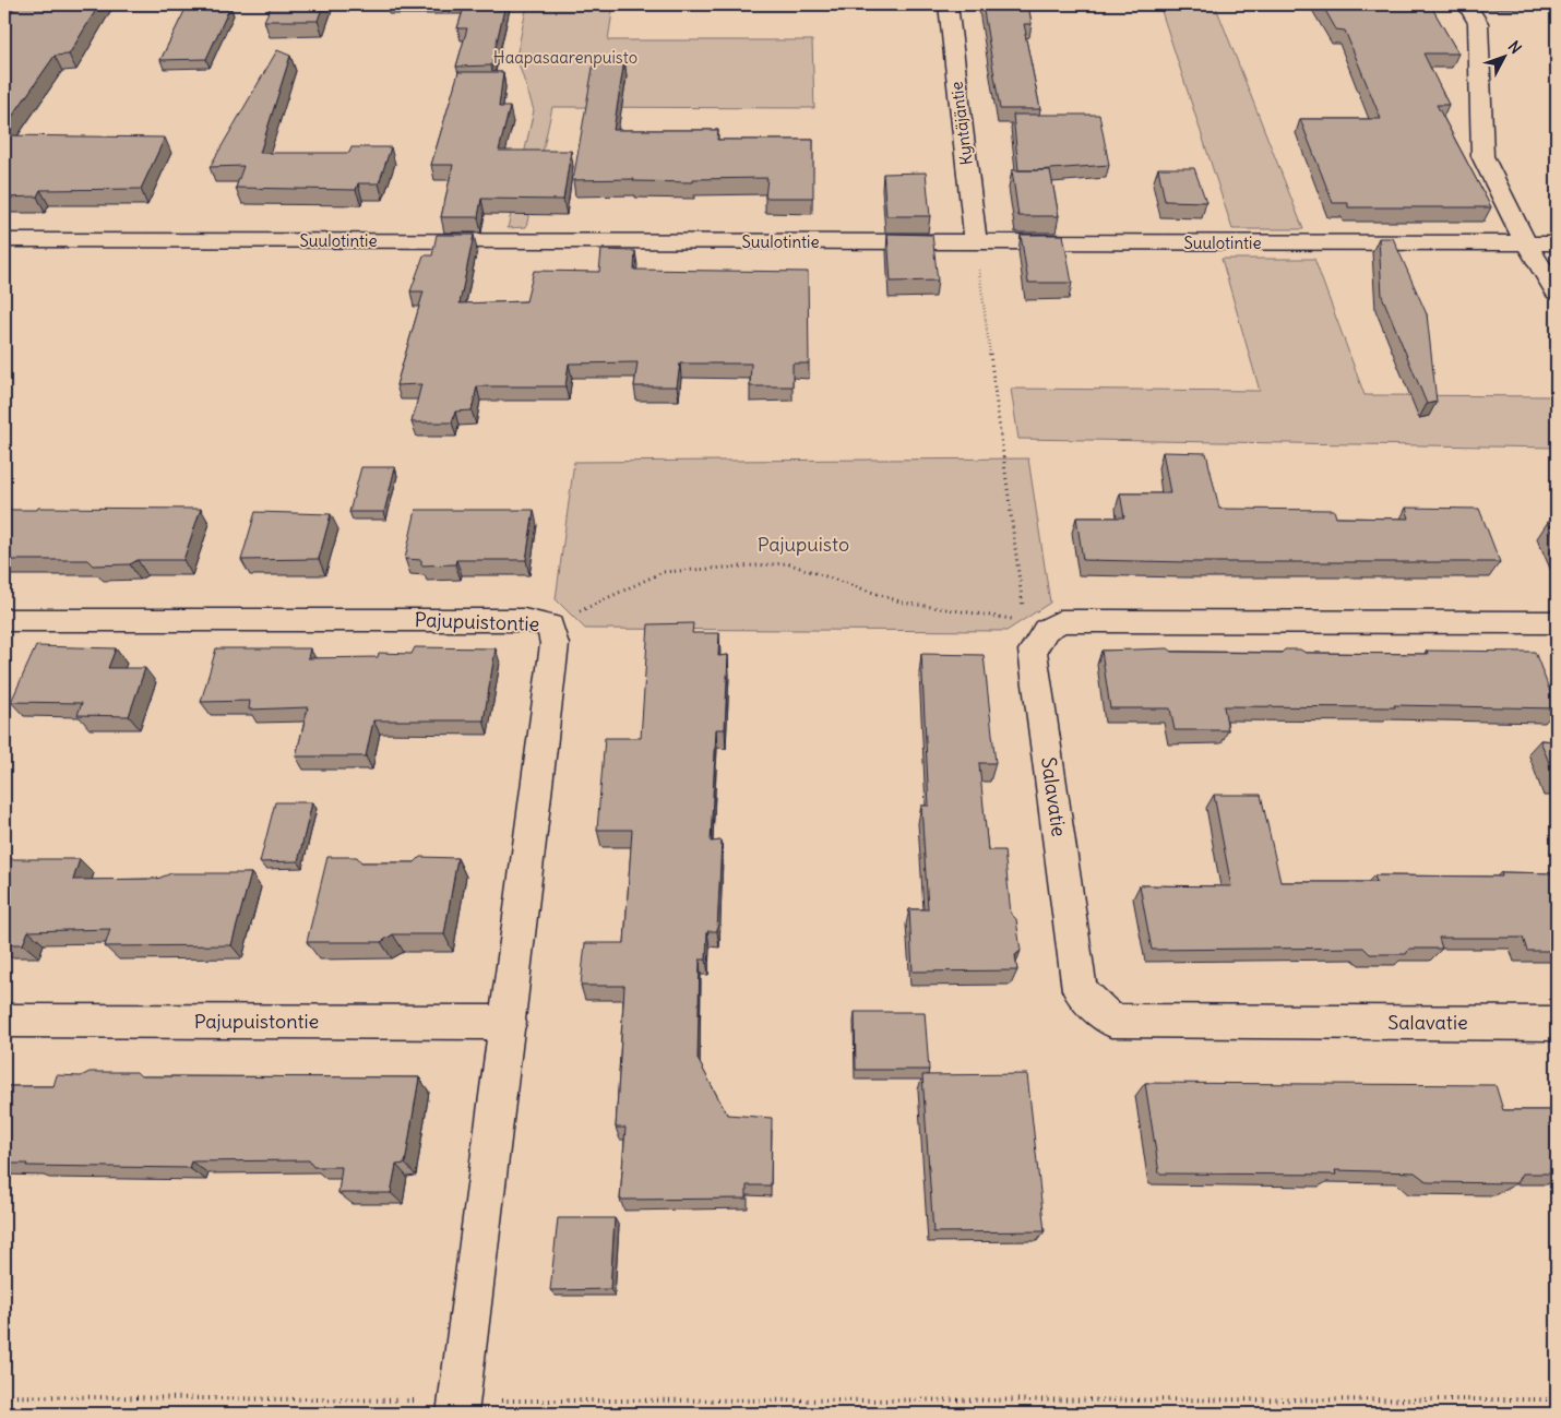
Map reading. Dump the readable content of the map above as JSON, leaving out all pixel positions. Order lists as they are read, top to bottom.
{
  "streets": {
    "street": [
      "Kyntäjäntie",
      "Suulotintie",
      "Pajupuistontie",
      "Salavatie"
    ]
  },
  "crossings": [
    ["Kyntäjäntie", "Suulotintie"]
  ],
  "parks": ["Haapasaarenpuisto", "Pajupuisto"],
  "north": "top right"
}
